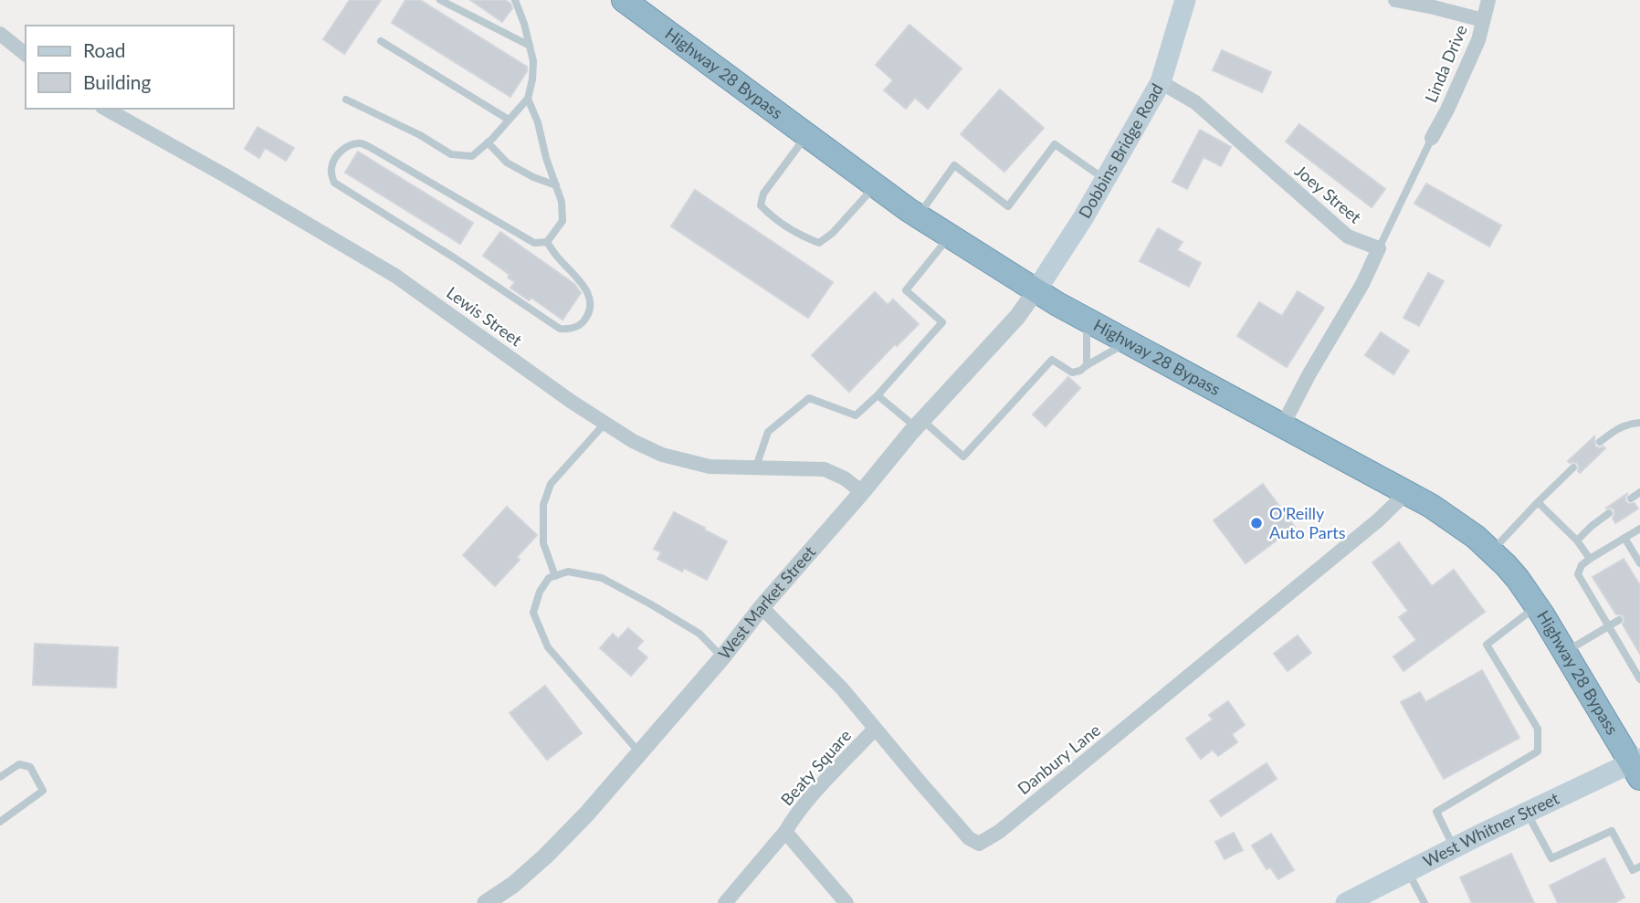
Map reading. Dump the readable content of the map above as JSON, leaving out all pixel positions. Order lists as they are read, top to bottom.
{
  "streets": {
    "highway": ["Highway 28 Bypass"],
    "main road": ["Dobbins Bridge Road", "West Whitner Street"],
    "street": [
      "Linda Drive",
      "Joey Street",
      "Lewis Street",
      "West Market Street",
      "Danbury Lane",
      "Beaty Square"
    ]
  },
  "crossings": [
    ["Highway 28 Bypass", "Dobbins Bridge Road"],
    ["Highway 28 Bypass", "West Market Street"],
    ["Highway 28 Bypass", "Danbury Lane"],
    ["Highway 28 Bypass", "West Whitner Street"],
    ["Dobbins Bridge Road", "Joey Street"],
    ["Dobbins Bridge Road", "West Market Street"],
    ["Lewis Street", "West Market Street"],
    ["West Market Street", "Danbury Lane"],
    ["Danbury Lane", "Beaty Square"]
  ],
  "places": ["O'Reilly Auto Parts"],
  "legend": ["Road", "Building"]
}
